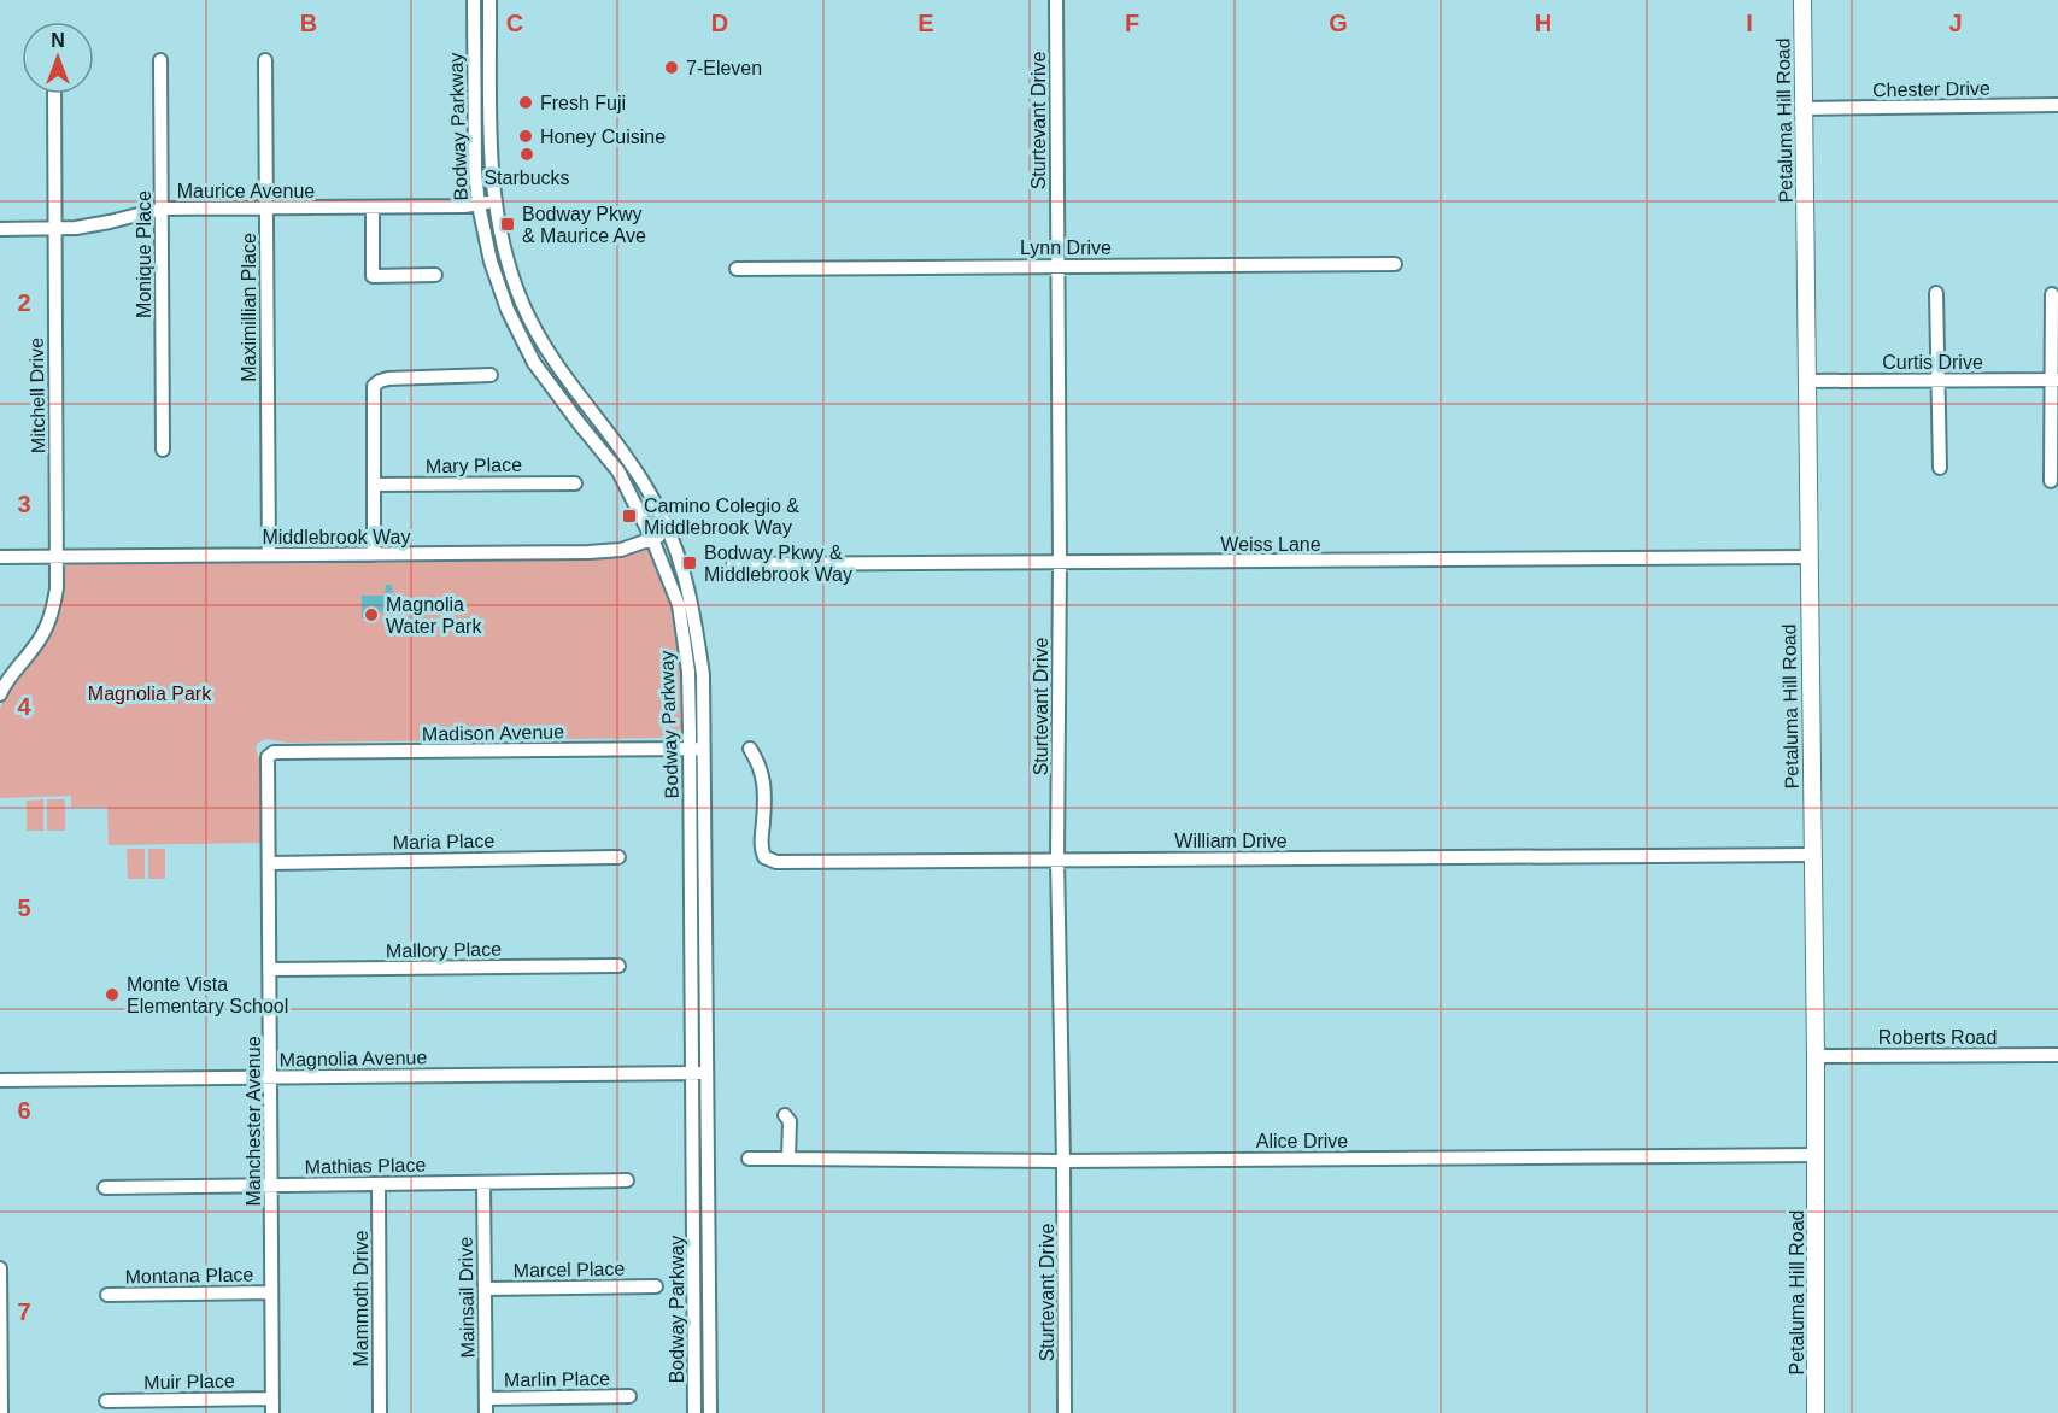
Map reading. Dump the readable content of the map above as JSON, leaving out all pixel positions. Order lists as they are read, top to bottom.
{
  "streets": {
    "main road": ["Petaluma Hill Road"],
    "street": [
      "Chester Drive",
      "Sturtevant Drive",
      "Bodway Parkway",
      "Maurice Avenue",
      "Lynn Drive",
      "Monique Place",
      "Maximillian Place",
      "Curtis Drive",
      "Mitchell Drive",
      "Mary Place",
      "Middlebrook Way",
      "Weiss Lane",
      "Madison Avenue",
      "William Drive",
      "Maria Place",
      "Mallory Place",
      "Roberts Road",
      "Magnolia Avenue",
      "Manchester Avenue",
      "Alice Drive",
      "Mathias Place",
      "Marcel Place",
      "Montana Place",
      "Mainsail Drive",
      "Mammoth Drive",
      "Marlin Place",
      "Muir Place"
    ]
  },
  "crossings": [
    ["Chester Drive", "Petaluma Hill Road"],
    ["Sturtevant Drive", "Lynn Drive"],
    ["Sturtevant Drive", "Weiss Lane"],
    ["Sturtevant Drive", "William Drive"],
    ["Sturtevant Drive", "Alice Drive"],
    ["Petaluma Hill Road", "Curtis Drive"],
    ["Petaluma Hill Road", "Weiss Lane"],
    ["Petaluma Hill Road", "William Drive"],
    ["Petaluma Hill Road", "Roberts Road"],
    ["Petaluma Hill Road", "Alice Drive"],
    ["Bodway Parkway", "Maurice Avenue"],
    ["Bodway Parkway", "Middlebrook Way"],
    ["Bodway Parkway", "Madison Avenue"],
    ["Bodway Parkway", "Magnolia Avenue"],
    ["Maurice Avenue", "Monique Place"],
    ["Maurice Avenue", "Maximillian Place"],
    ["Maurice Avenue", "Mitchell Drive"],
    ["Maximillian Place", "Middlebrook Way"],
    ["Mitchell Drive", "Middlebrook Way"],
    ["Madison Avenue", "Manchester Avenue"],
    ["Maria Place", "Manchester Avenue"],
    ["Mallory Place", "Manchester Avenue"],
    ["Magnolia Avenue", "Manchester Avenue"],
    ["Manchester Avenue", "Mathias Place"],
    ["Manchester Avenue", "Montana Place"],
    ["Manchester Avenue", "Muir Place"],
    ["Mathias Place", "Mainsail Drive"],
    ["Mathias Place", "Mammoth Drive"],
    ["Marcel Place", "Mainsail Drive"],
    ["Mainsail Drive", "Marlin Place"]
  ],
  "parks": ["Magnolia Park"],
  "places": {
    "other": [
      "7-Eleven",
      "Fresh Fuji",
      "Honey Cuisine",
      "Starbucks",
      "Magnolia Water Park",
      "Monte Vista Elementary School"
    ],
    "transit": ["Bodway Pkwy & Maurice Ave", "Camino Colegio & Middlebrook Way", "Bodway Pkwy & Middlebrook Way"]
  },
  "north": "top",
  "grid": {
    "columns": [
      "B",
      "C",
      "D",
      "E",
      "F",
      "G",
      "H",
      "I",
      "J"
    ],
    "rows": [
      "2",
      "3",
      "4",
      "5",
      "6",
      "7"
    ]
  }
}
